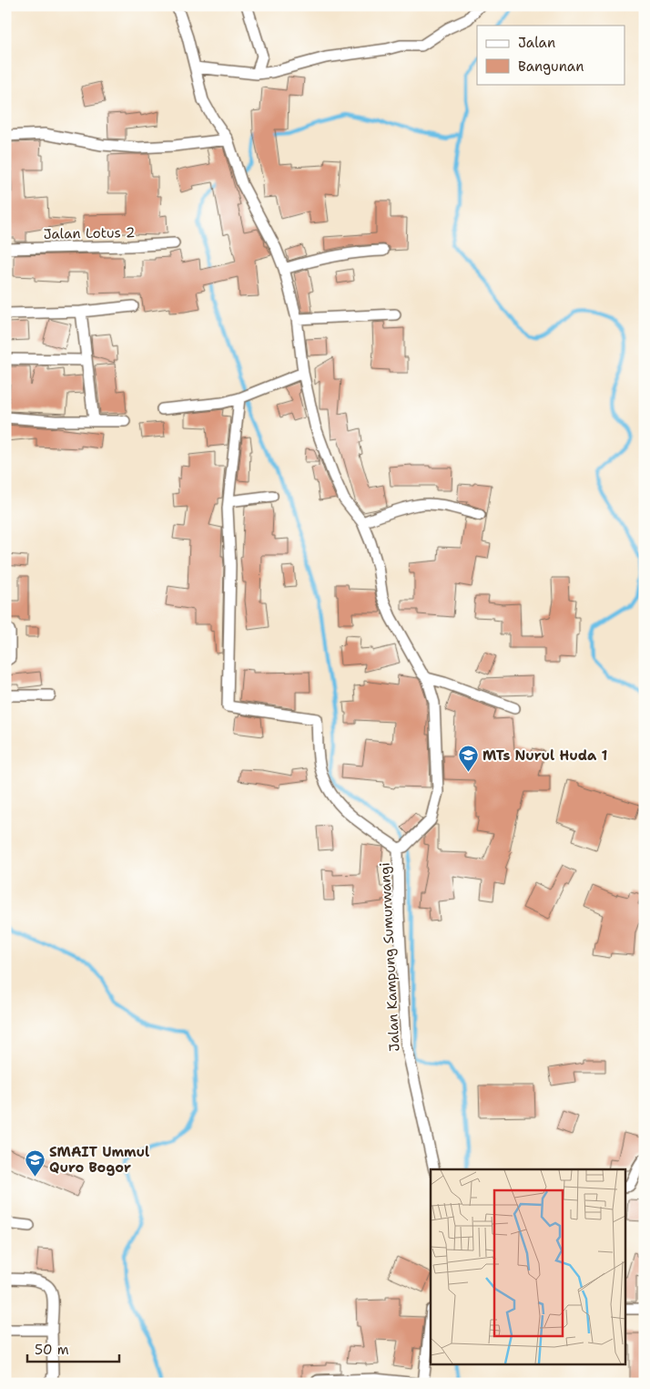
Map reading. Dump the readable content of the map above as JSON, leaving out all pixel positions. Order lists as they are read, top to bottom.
{
  "streets": {
    "street": ["Jalan Lotus 2", "Jalan Kampung Sumurwangi"]
  },
  "places": {
    "school or university": ["MTs Nurul Huda 1", "SMAIT Ummul Quro Bogor"]
  },
  "legend": ["Jalan", "Bangunan"],
  "scale_bar": "50 m"
}
